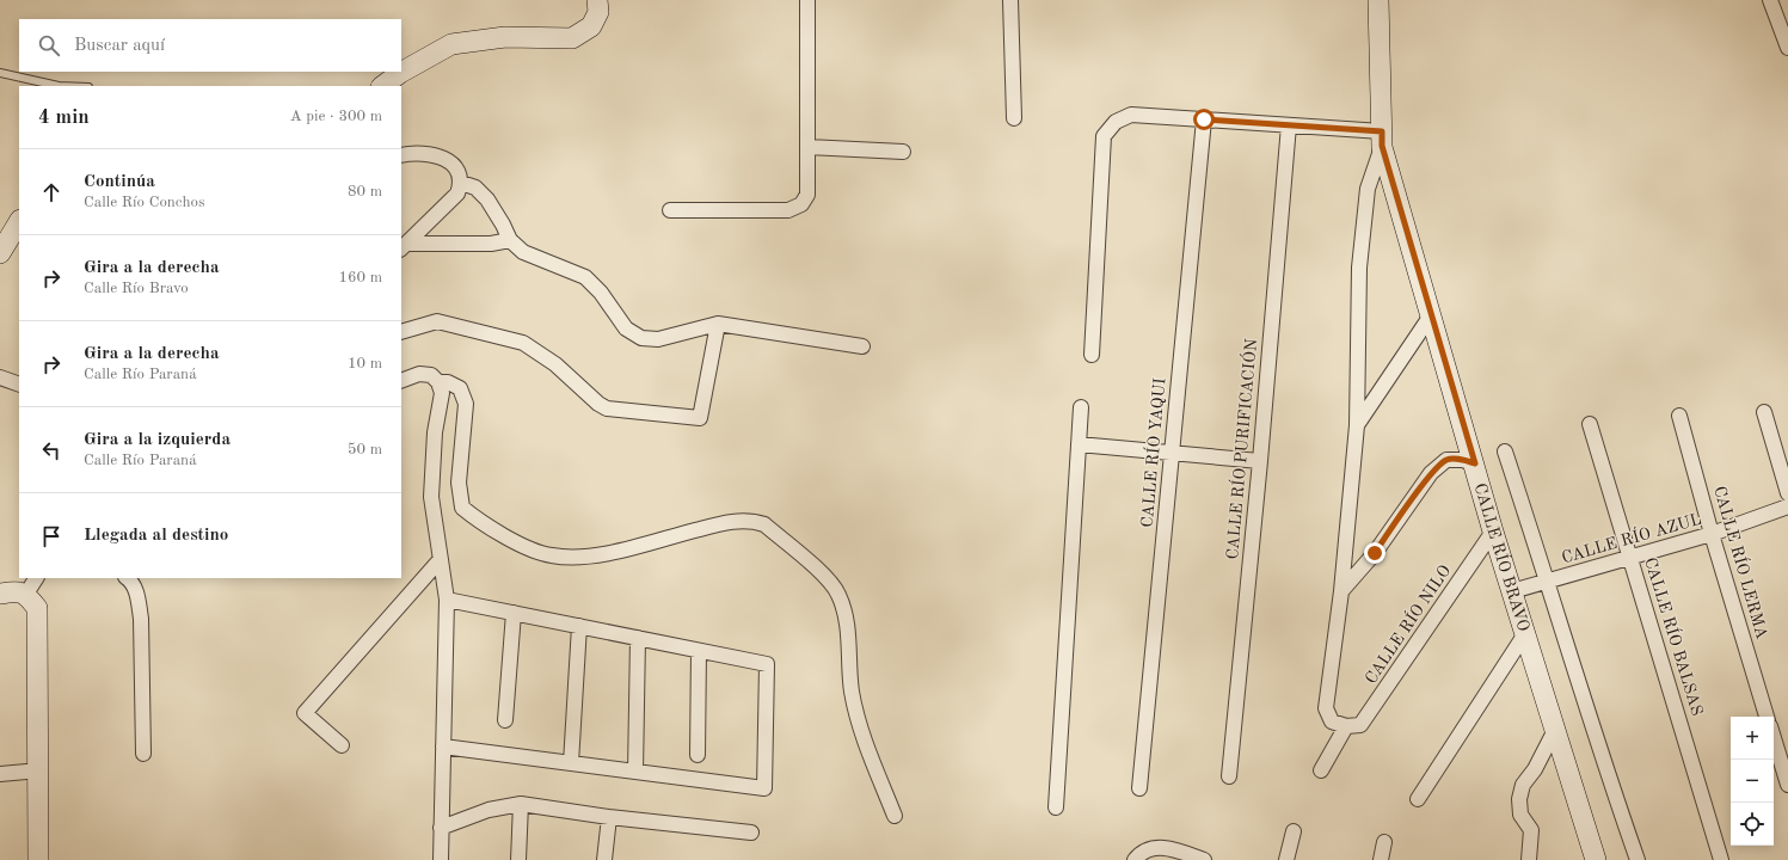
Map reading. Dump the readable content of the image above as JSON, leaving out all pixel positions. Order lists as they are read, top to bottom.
{
  "streets": {
    "street": [
      "CALLE RÍO PURIFICACIÓN",
      "CALLE RÍO YAQUI",
      "CALLE RÍO AZUL",
      "CALLE RÍO BRAVO",
      "CALLE RÍO LERMA",
      "CALLE RÍO NILO",
      "CALLE RÍO BALSAS"
    ]
  },
  "crossings": [
    ["CALLE RÍO AZUL", "CALLE RÍO BRAVO"],
    ["CALLE RÍO AZUL", "CALLE RÍO LERMA"],
    ["CALLE RÍO AZUL", "CALLE RÍO BALSAS"],
    ["CALLE RÍO BRAVO", "CALLE RÍO NILO"]
  ],
  "page": {
    "search": "Buscar aquí",
    "heading": ["4 min", "A pie · 300 m"],
    "list": [
      ["Continúa", "Calle Río Conchos", "80 m"],
      ["Gira a la derecha", "Calle Río Bravo", "160 m"],
      ["Gira a la derecha", "Calle Río Paraná", "10 m"],
      ["Gira a la izquierda", "Calle Río Paraná", "50 m"],
      "Llegada al destino"
    ],
    "map_buttons": ["+", "−"]
  }
}
